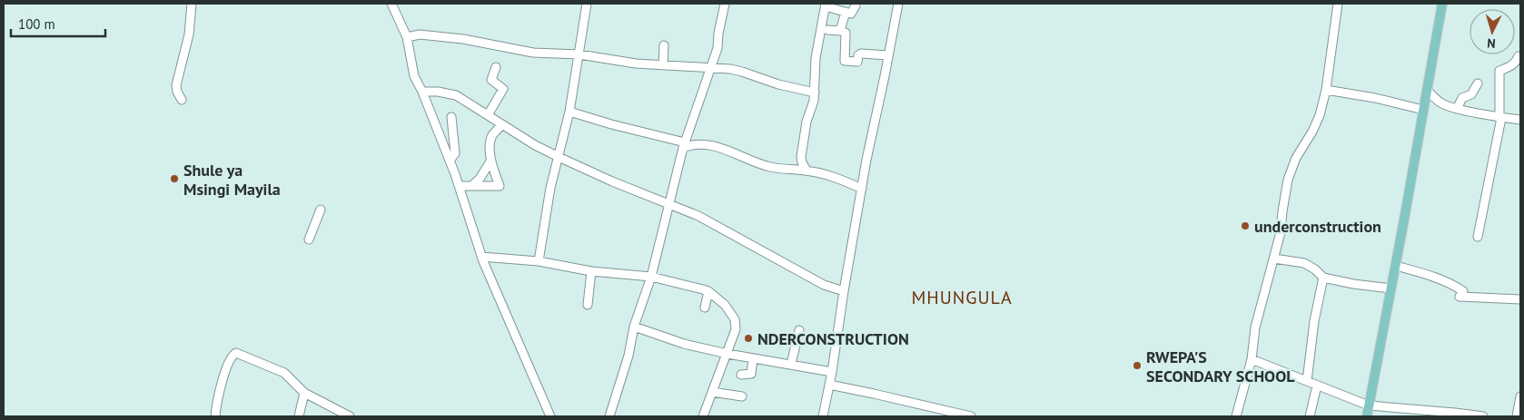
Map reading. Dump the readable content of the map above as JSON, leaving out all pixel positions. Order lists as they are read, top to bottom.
{
  "districts": ["MHUNGULA"],
  "places": [
    "Shule ya Msingi Mayila",
    "underconstruction",
    "NDERCONSTRUCTION",
    "RWEPA'S SECONDARY SCHOOL"
  ],
  "scale_bar": "100 m",
  "north": "bottom"
}
